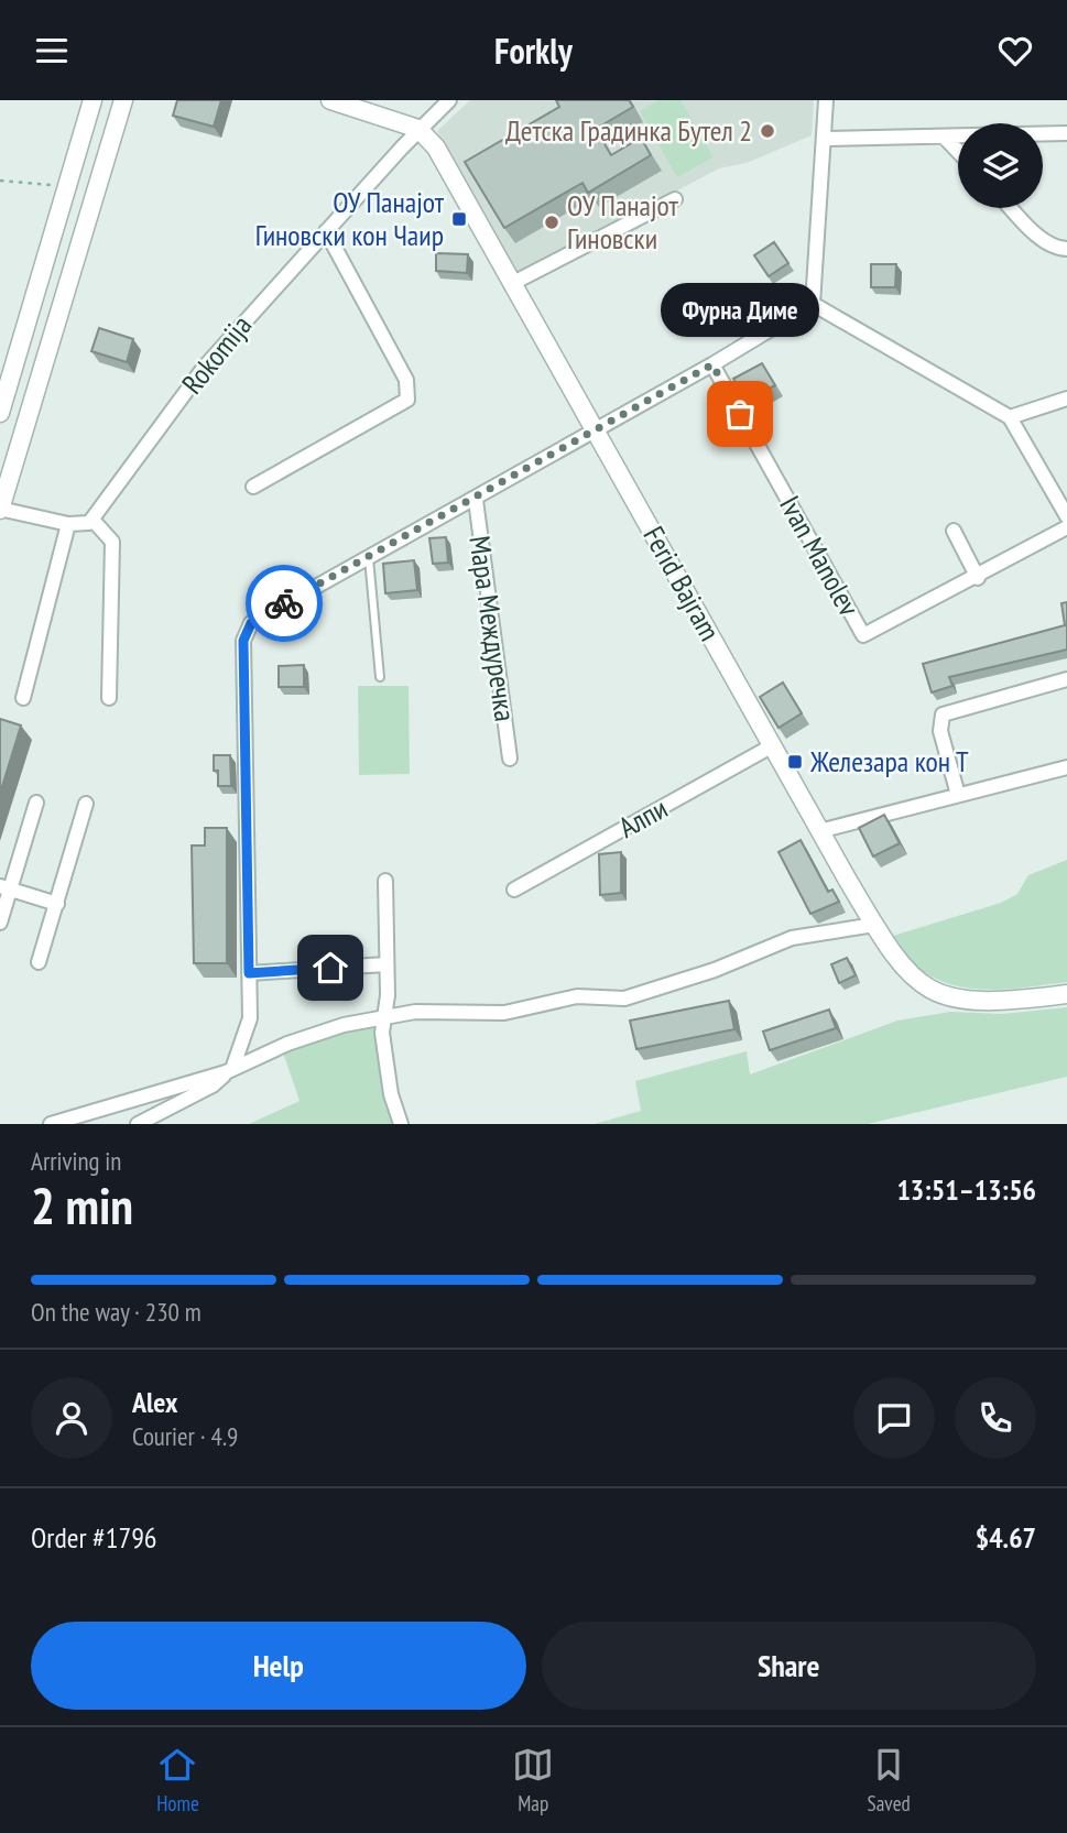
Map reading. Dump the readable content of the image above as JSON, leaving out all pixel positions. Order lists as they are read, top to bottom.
{
  "streets": {
    "street": [
      "Rokomija",
      "Ivan Manolev",
      "Ferid Bajram",
      "Мара Междуречка",
      "Алпи"
    ]
  },
  "crossings": [
    ["Rokomija", "Ferid Bajram"],
    ["Ferid Bajram", "Мара Междуречка"],
    ["Ferid Bajram", "Алпи"]
  ],
  "places": {
    "other": ["Детска Градинка Бутел 2", "ОУ Панајот Гиновски", "Фурна Диме"],
    "transit": ["ОУ Панајот Гиновски кон Чаир", "Железара кон Т"]
  },
  "page": {
    "header": "Forkly",
    "bubble": "Фурна Диме",
    "heading": ["2 min", "Arriving in", "13:51–13:56"],
    "panel": [
      "Alex",
      "Courier · 4.9",
      "Order #1796",
      "$4.67"
    ],
    "bar": "On the way · 230 m",
    "buttons": ["Help", "Share"],
    "tabs": ["Home", "Map", "Saved"]
  }
}
